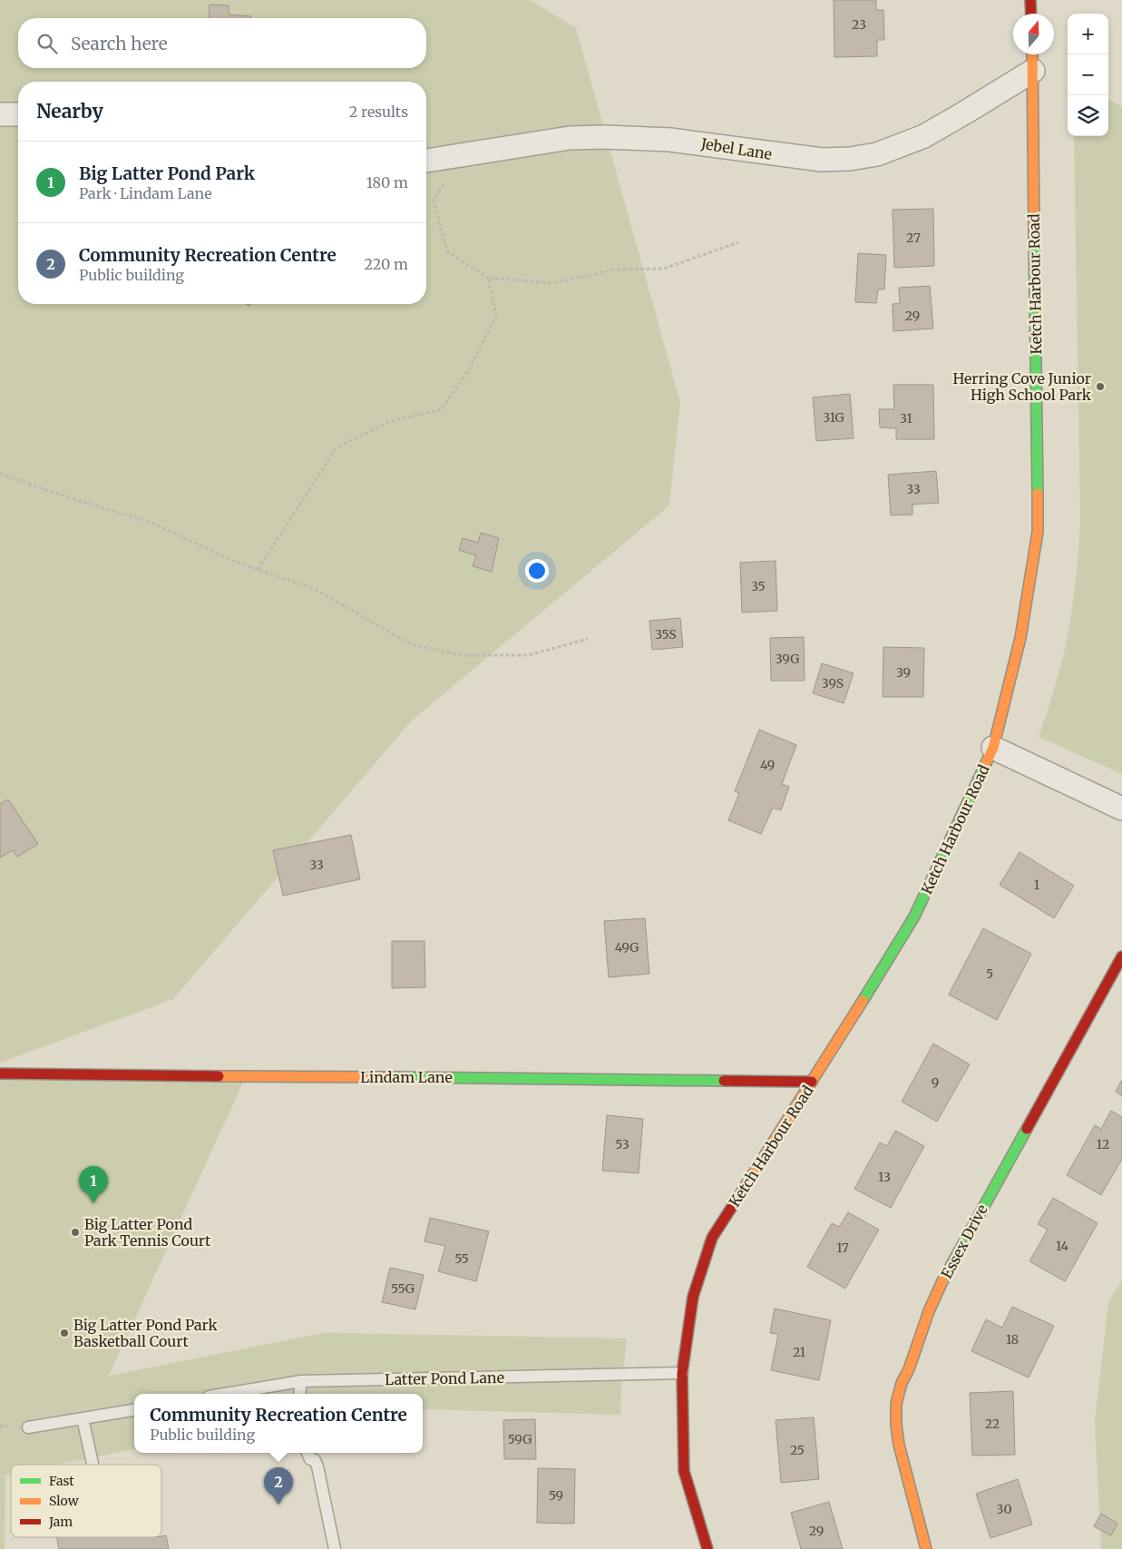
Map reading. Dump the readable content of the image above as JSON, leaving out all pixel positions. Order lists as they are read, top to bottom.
{
  "streets": {
    "main road": ["Ketch Harbour Road", "Lindam Lane", "Essex Drive"],
    "street": ["Jebel Lane"],
    "lane": ["Latter Pond Lane"]
  },
  "crossings": [
    ["Jebel Lane", "Ketch Harbour Road"],
    ["Ketch Harbour Road", "Lindam Lane"],
    ["Ketch Harbour Road", "Latter Pond Lane"]
  ],
  "places": ["Herring Cove Junior High School Park", "Big Latter Pond Park Tennis Court", "Big Latter Pond Park Basketball Court"],
  "house_numbers": [
    "23",
    "27",
    "29",
    "31G",
    "31",
    "33",
    "35",
    "35S",
    "39G",
    "39",
    "39S",
    "49",
    "33",
    "1",
    "49G",
    "5",
    "9",
    "53",
    "12",
    "13",
    "14",
    "17",
    "55",
    "55G",
    "18",
    "21",
    "22",
    "59G",
    "25",
    "59",
    "30",
    "29"
  ],
  "legend": ["Fast", "Slow", "Jam"],
  "north": "top",
  "page": {
    "map_buttons": ["+", "−"],
    "search": "Search here",
    "heading": ["Nearby", "2 results"],
    "list": [
      {
        "mark": "1",
        "name": "Big Latter Pond Park",
        "note": "Park · Lindam Lane",
        "value": "180 m"
      },
      {
        "mark": "2",
        "name": "Community Recreation Centre",
        "note": "Public building",
        "value": "220 m"
      }
    ],
    "pins": ["1", "2"],
    "popup": ["Community Recreation Centre", "Public building"]
  }
}
